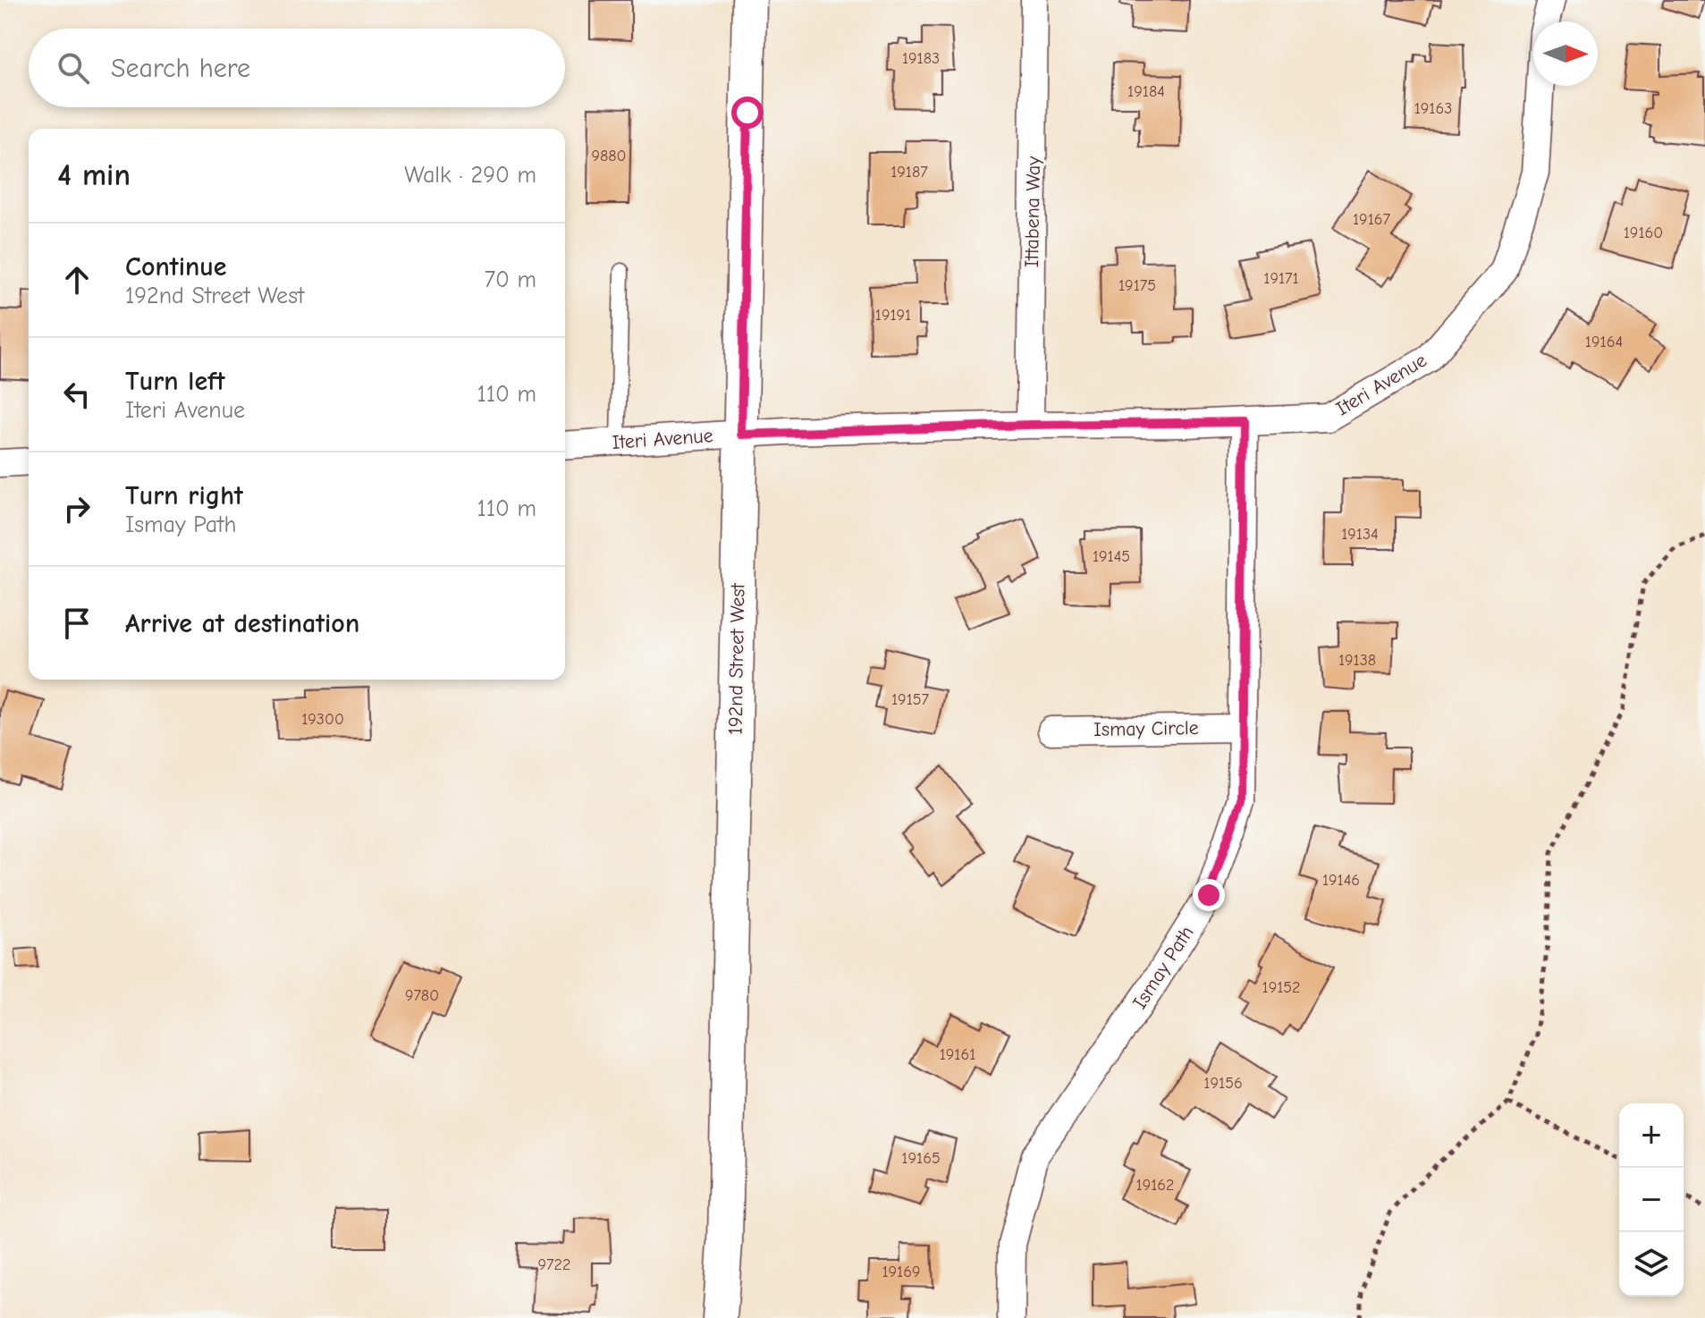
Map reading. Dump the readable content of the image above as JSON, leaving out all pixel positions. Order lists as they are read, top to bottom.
{
  "streets": {
    "street": [
      "Ittabena Way",
      "Iteri Avenue",
      "192nd Street West",
      "Ismay Circle",
      "Ismay Path"
    ]
  },
  "crossings": [
    ["Ittabena Way", "Iteri Avenue"],
    ["Iteri Avenue", "192nd Street West"],
    ["Iteri Avenue", "Ismay Path"],
    ["Ismay Circle", "Ismay Path"]
  ],
  "house_numbers": [
    "19183",
    "19184",
    "19163",
    "9880",
    "19187",
    "19167",
    "19160",
    "19171",
    "19175",
    "19191",
    "19164",
    "19134",
    "19145",
    "19138",
    "19157",
    "19300",
    "19146",
    "19152",
    "9780",
    "19161",
    "19156",
    "19165",
    "19162",
    "9722",
    "19169"
  ],
  "north": "right",
  "page": {
    "search": "Search here",
    "heading": ["4 min", "Walk · 290 m"],
    "list": [
      ["Continue", "192nd Street West", "70 m"],
      ["Turn left", "Iteri Avenue", "110 m"],
      ["Turn right", "Ismay Path", "110 m"],
      "Arrive at destination"
    ],
    "map_buttons": ["+", "−"]
  }
}
